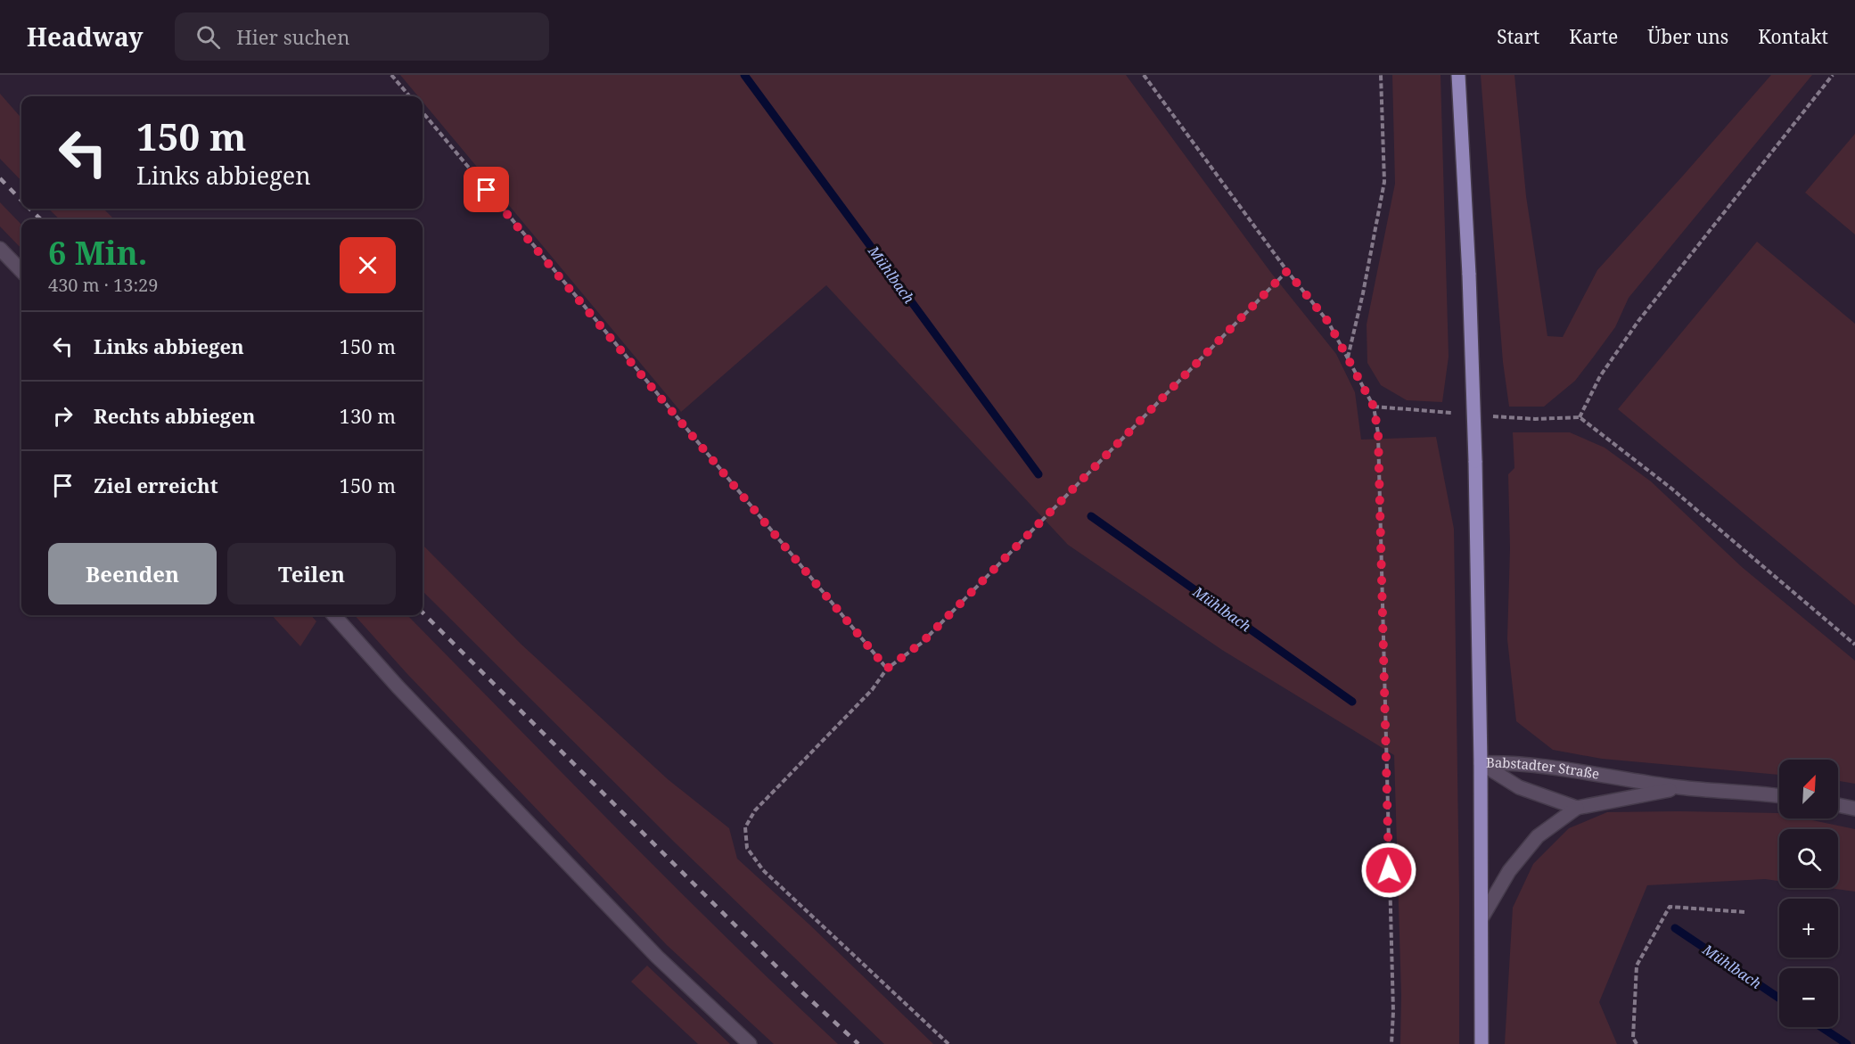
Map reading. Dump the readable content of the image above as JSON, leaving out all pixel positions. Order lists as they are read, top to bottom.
{
  "streets": {
    "street": ["Babstadter Straße"]
  },
  "water": ["Mühlbach"],
  "north": "top right",
  "page": {
    "header": "Headway",
    "search": "Hier suchen",
    "nav": [
      "Start",
      "Karte",
      "Über uns",
      "Kontakt"
    ],
    "turn": ["150 m", "Links abbiegen"],
    "heading": ["6 Min.", "430 m · 13:29"],
    "list": [
      {
        "name": "Links abbiegen",
        "value": "150 m"
      },
      {
        "name": "Rechts abbiegen",
        "value": "130 m"
      },
      {
        "name": "Ziel erreicht",
        "value": "150 m"
      }
    ],
    "buttons": ["Beenden", "Teilen"],
    "map_buttons": ["+", "−"]
  }
}
